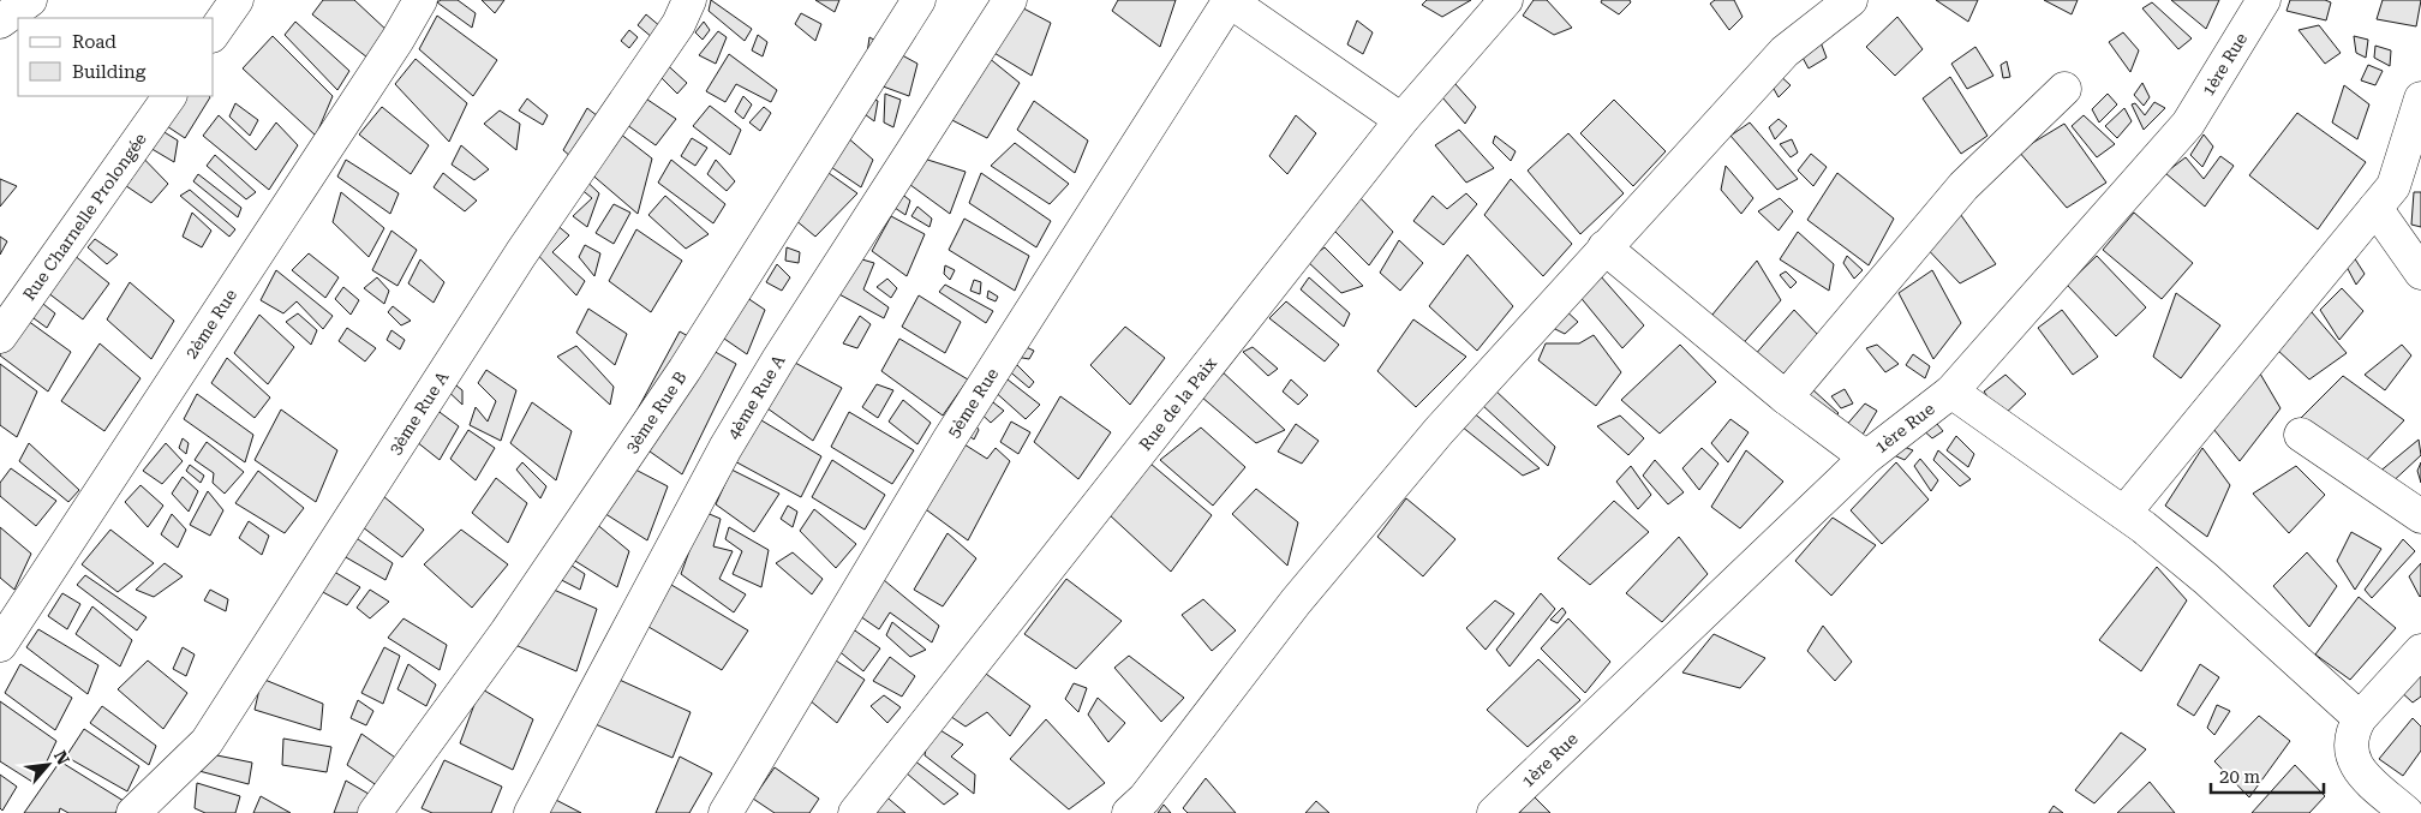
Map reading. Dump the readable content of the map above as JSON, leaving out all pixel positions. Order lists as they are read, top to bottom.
{
  "streets": {
    "street": [
      "1ère Rue",
      "Rue Charnelle Prolongée",
      "2ème Rue",
      "4ème Rue A",
      "5ème Rue",
      "Rue de la Paix",
      "3ème Rue A",
      "3ème Rue B"
    ]
  },
  "legend": ["Road", "Building"],
  "scale_bar": "20 m",
  "north": "top right"
}
